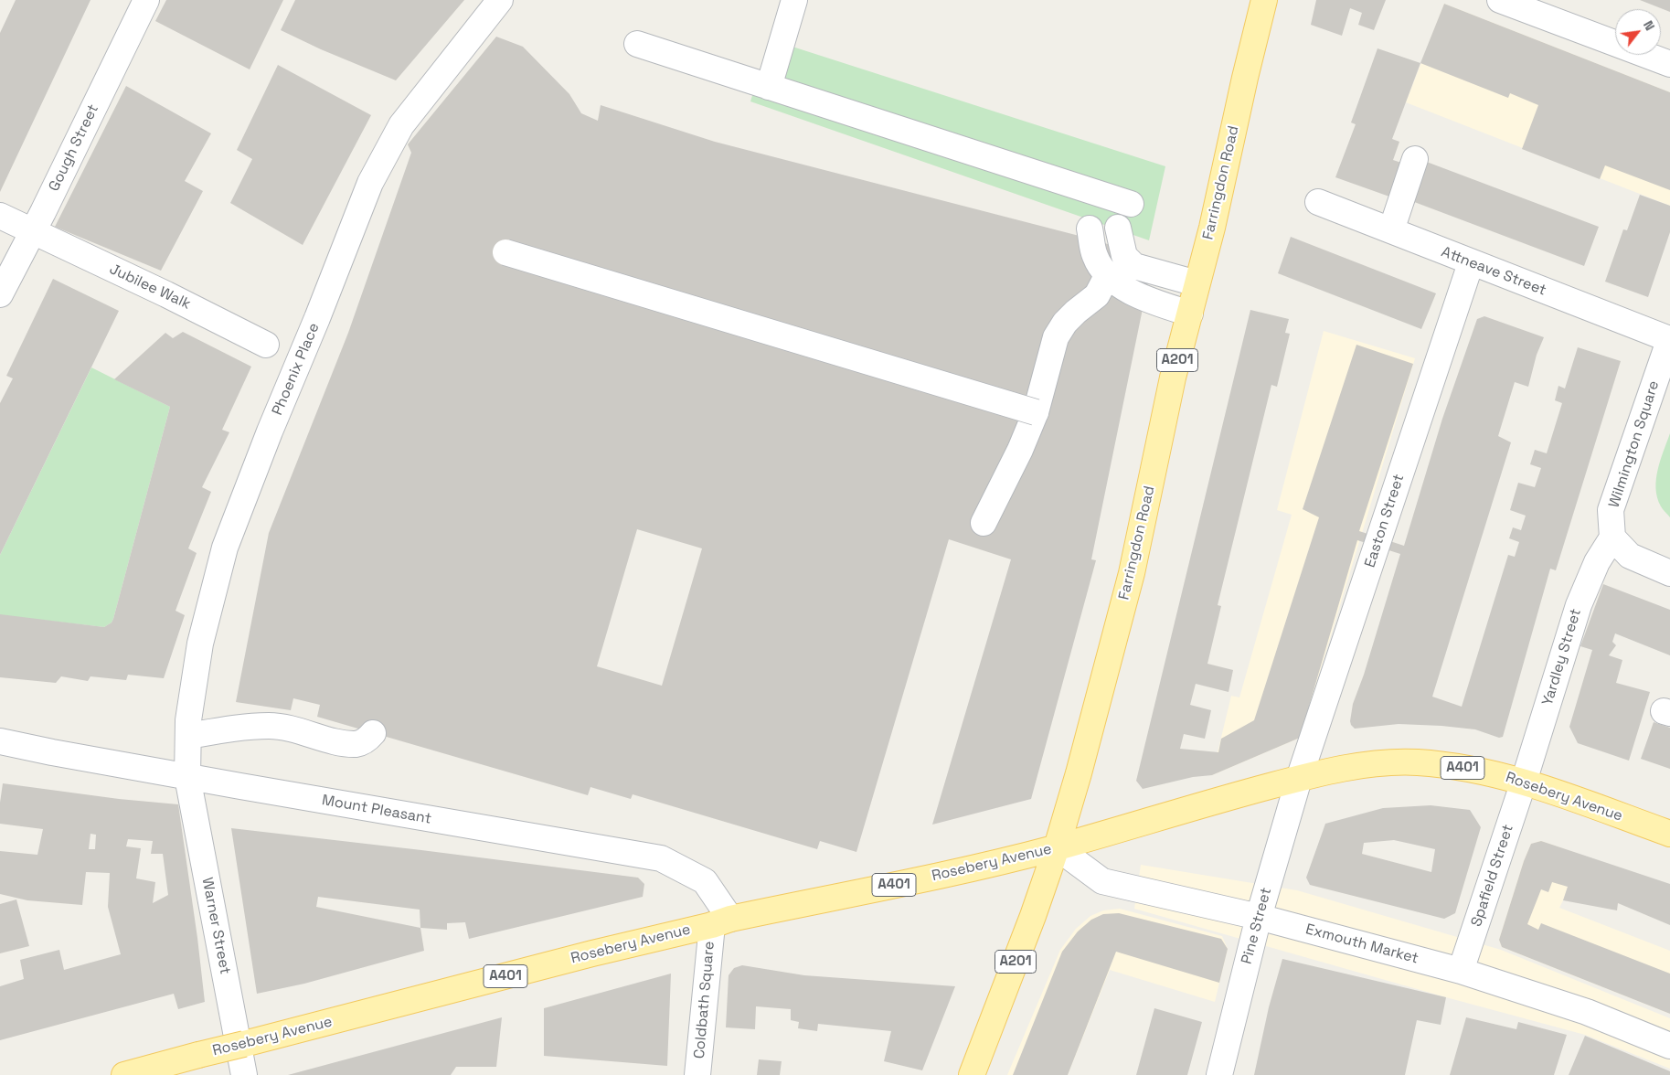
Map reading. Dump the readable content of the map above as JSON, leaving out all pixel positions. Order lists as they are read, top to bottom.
{
  "streets": {
    "main road": [
      "Farringdon Road",
      "A201",
      "A401",
      "Rosebery Avenue"
    ],
    "street": [
      "Gough Street",
      "Attneave Street",
      "Jubilee Walk",
      "Phoenix Place",
      "Wilmington Square",
      "Easton Street",
      "Yardley Street",
      "Mount Pleasant",
      "Spafield Street",
      "Warner Street",
      "Pine Street",
      "Exmouth Market",
      "Coldbath Square"
    ]
  },
  "crossings": [
    ["Gough Street", "Jubilee Walk"],
    ["Farringdon Road", "Rosebery Avenue"],
    ["Farringdon Road", "Exmouth Market"],
    ["Attneave Street", "Wilmington Square"],
    ["Attneave Street", "Easton Street"],
    ["Phoenix Place", "Mount Pleasant"],
    ["Phoenix Place", "Warner Street"],
    ["Wilmington Square", "Yardley Street"],
    ["Easton Street", "Rosebery Avenue"],
    ["Easton Street", "Pine Street"],
    ["Yardley Street", "Rosebery Avenue"],
    ["Yardley Street", "Spafield Street"],
    ["Rosebery Avenue", "Mount Pleasant"],
    ["Rosebery Avenue", "Spafield Street"],
    ["Rosebery Avenue", "Pine Street"],
    ["Rosebery Avenue", "Exmouth Market"],
    ["Rosebery Avenue", "Coldbath Square"],
    ["Mount Pleasant", "Warner Street"],
    ["Mount Pleasant", "Coldbath Square"],
    ["Spafield Street", "Exmouth Market"],
    ["Pine Street", "Exmouth Market"]
  ],
  "north": "top right"
}
